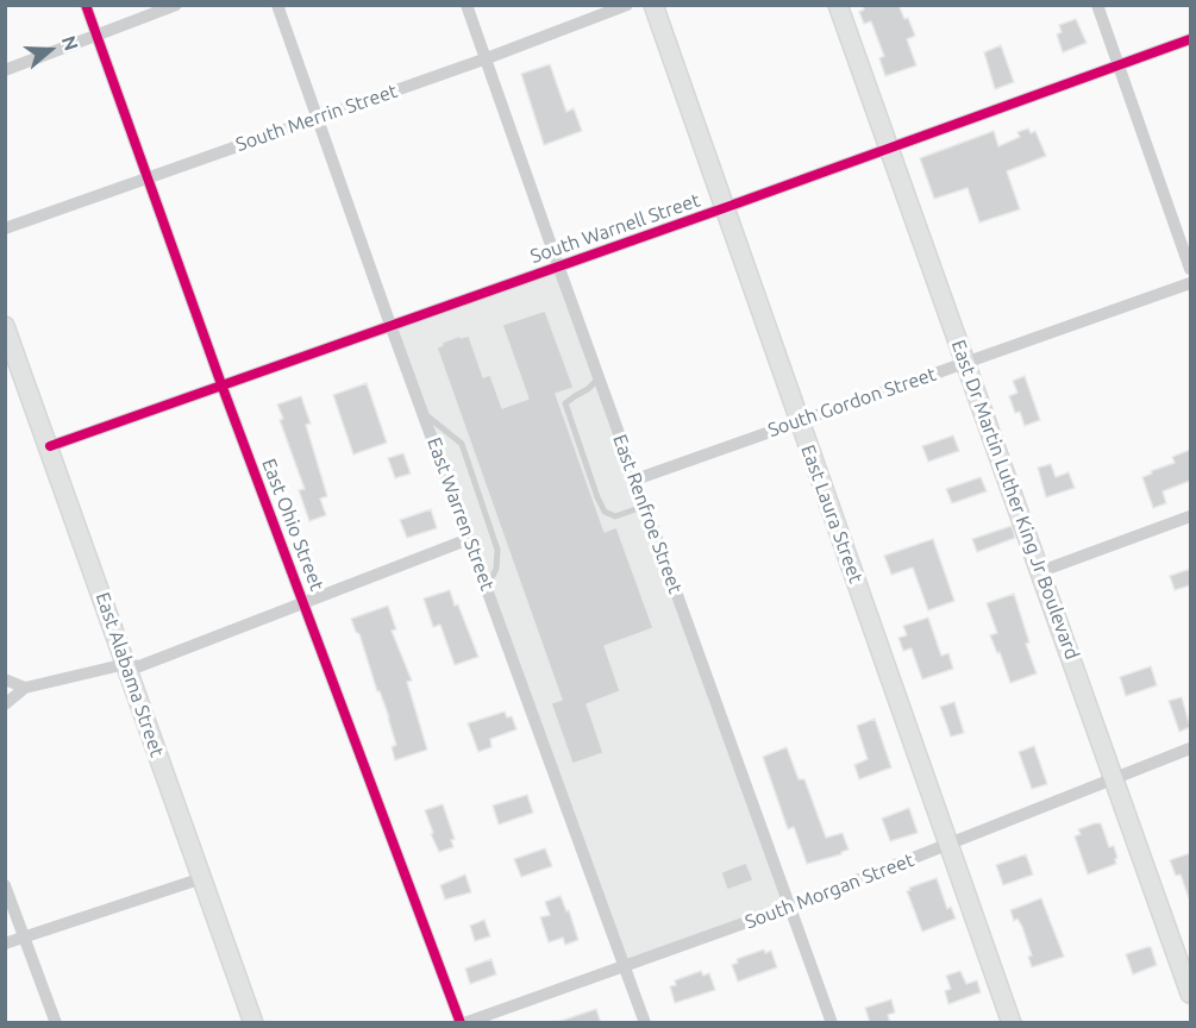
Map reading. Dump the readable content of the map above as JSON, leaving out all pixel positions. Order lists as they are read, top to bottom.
{
  "streets": {
    "street": [
      "South Merrin Street",
      "South Warnell Street",
      "South Gordon Street",
      "East Dr Martin Luther King Jr Boulevard",
      "East Warren Street",
      "East Renfroe Street",
      "East Laura Street",
      "East Ohio Street",
      "East Alabama Street",
      "South Morgan Street"
    ]
  },
  "crossings": [
    ["South Merrin Street", "East Warren Street"],
    ["South Merrin Street", "East Renfroe Street"],
    ["South Merrin Street", "East Ohio Street"],
    ["South Warnell Street", "East Dr Martin Luther King Jr Boulevard"],
    ["South Warnell Street", "East Warren Street"],
    ["South Warnell Street", "East Renfroe Street"],
    ["South Warnell Street", "East Laura Street"],
    ["South Warnell Street", "East Ohio Street"],
    ["South Warnell Street", "East Alabama Street"],
    ["South Gordon Street", "East Dr Martin Luther King Jr Boulevard"],
    ["South Gordon Street", "East Renfroe Street"],
    ["South Gordon Street", "East Laura Street"],
    ["East Dr Martin Luther King Jr Boulevard", "South Morgan Street"],
    ["East Warren Street", "South Morgan Street"],
    ["East Renfroe Street", "South Morgan Street"],
    ["East Laura Street", "South Morgan Street"],
    ["East Ohio Street", "South Morgan Street"]
  ],
  "north": "right"
}
